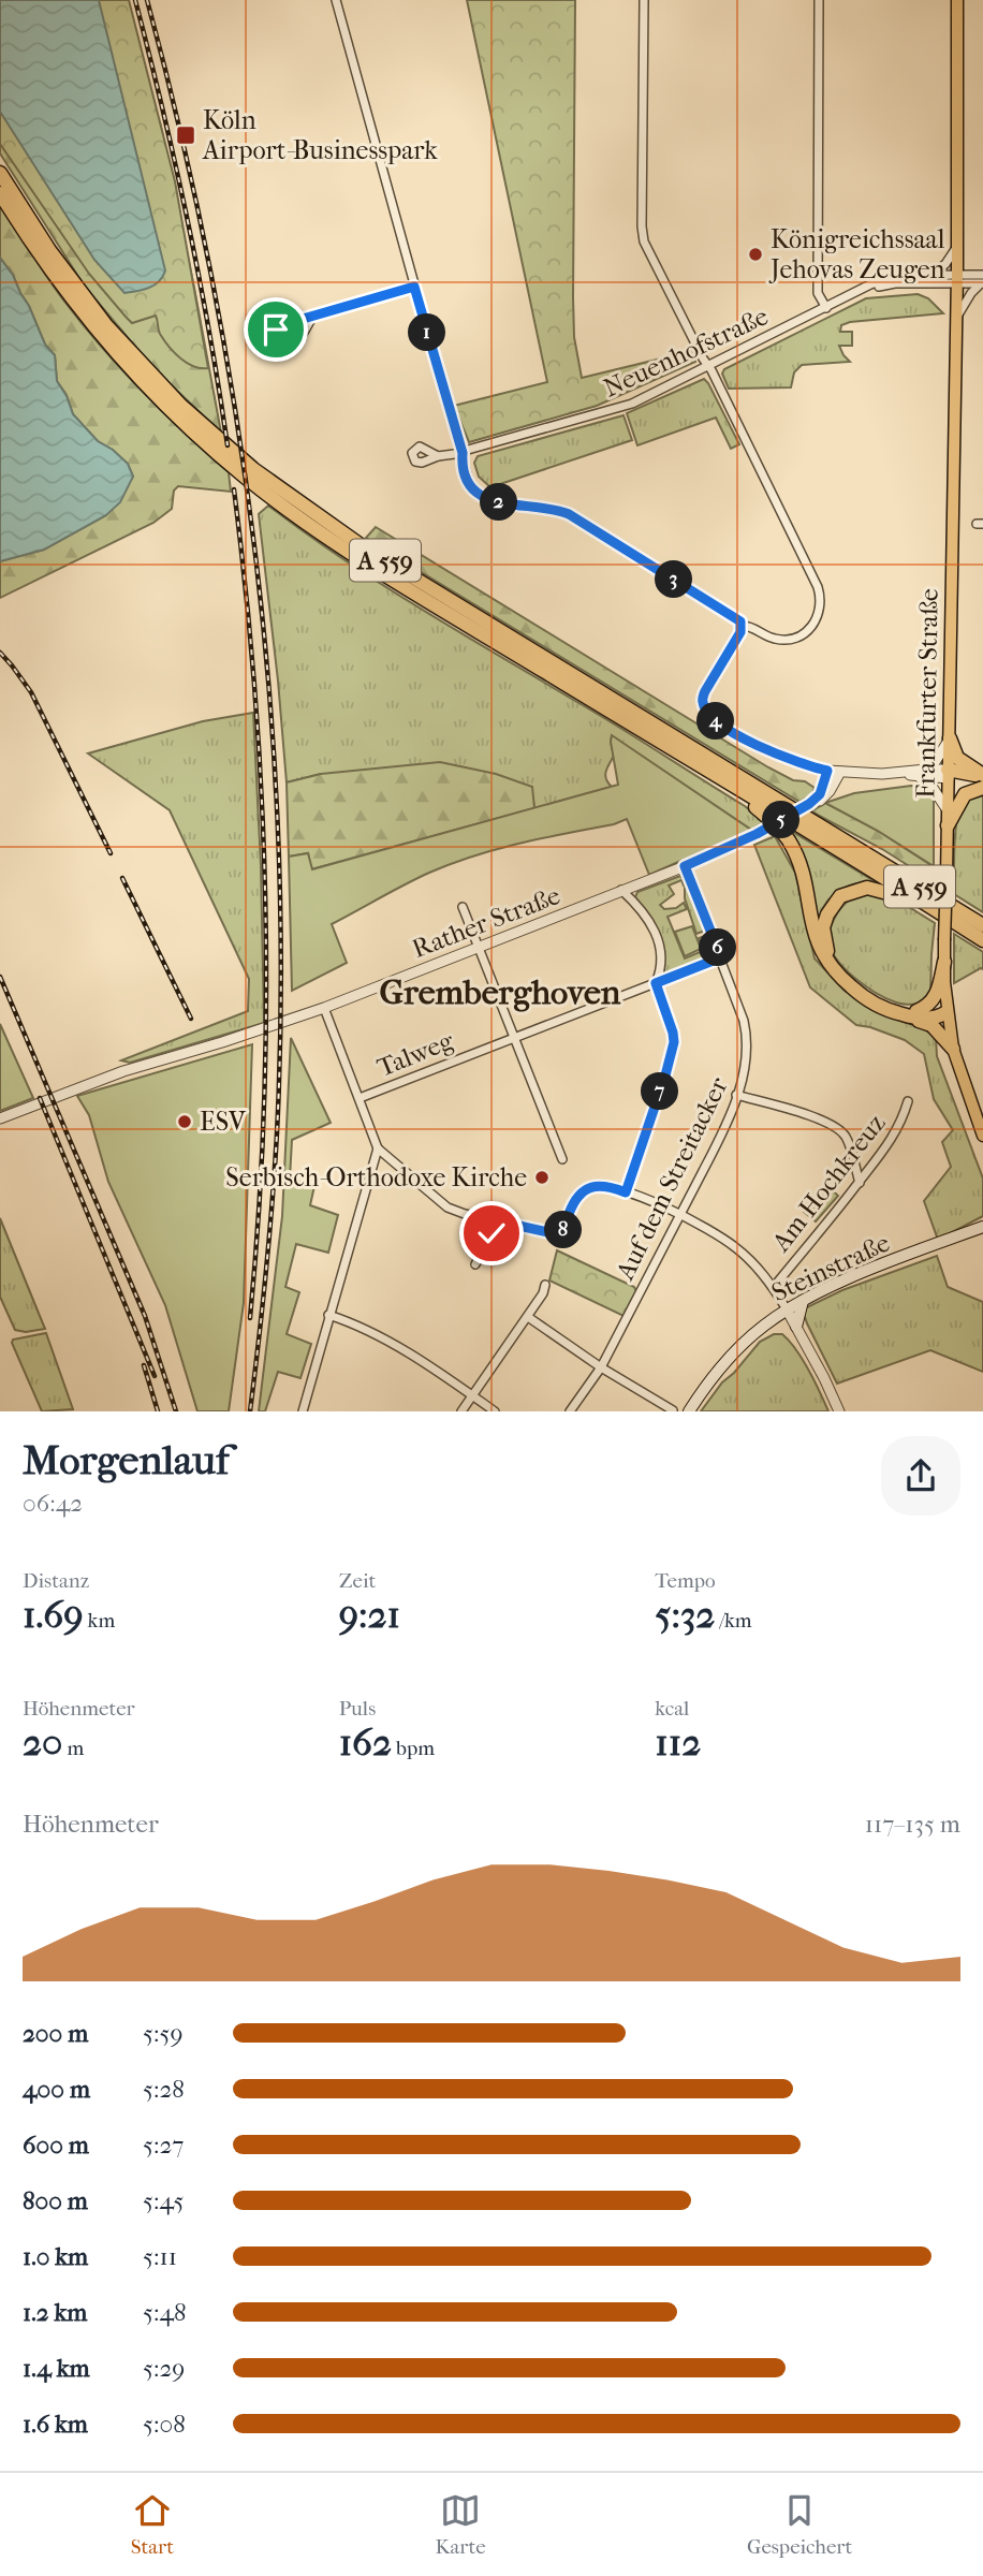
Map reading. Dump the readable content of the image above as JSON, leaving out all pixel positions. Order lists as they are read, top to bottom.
{
  "streets": {
    "highway": ["A 559"],
    "main road": ["Frankfurter Straße", "Steinstraße"],
    "street": [
      "Neuenhofstraße",
      "Rather Straße",
      "Talweg",
      "Auf dem Streitacker",
      "Am Hochkreuz"
    ]
  },
  "crossings": [
    ["Neuenhofstraße", "Frankfurter Straße"],
    ["Rather Straße", "Auf dem Streitacker"],
    ["Talweg", "Auf dem Streitacker"]
  ],
  "districts": ["Gremberghoven"],
  "places": {
    "transit": ["Köln Airport-Businesspark"],
    "other": ["Königreichssaal Jehovas Zeugen", "ESV", "Serbisch-Orthodoxe Kirche"]
  },
  "page": {
    "pins": [
      "1",
      "2",
      "3",
      "4",
      "5",
      "6",
      "7",
      "8"
    ],
    "heading": ["Morgenlauf", "06:42"],
    "stats": [
      ["Distanz", "1.69 km"],
      ["Zeit", "9:21"],
      ["Tempo", "5:32 /km"],
      ["Höhenmeter", "20 m"],
      ["Puls", "162 bpm"],
      ["kcal", "112"]
    ],
    "chart": ["Höhenmeter", "117–135 m"],
    "list": [
      {
        "name": "200 m",
        "note": "5:59"
      },
      {
        "name": "400 m",
        "note": "5:28"
      },
      {
        "name": "600 m",
        "note": "5:27"
      },
      {
        "name": "800 m",
        "note": "5:45"
      },
      {
        "name": "1.0 km",
        "note": "5:11"
      },
      {
        "name": "1.2 km",
        "note": "5:48"
      },
      {
        "name": "1.4 km",
        "note": "5:29"
      },
      {
        "name": "1.6 km",
        "note": "5:08"
      }
    ],
    "tabs": ["Start", "Karte", "Gespeichert"]
  }
}
